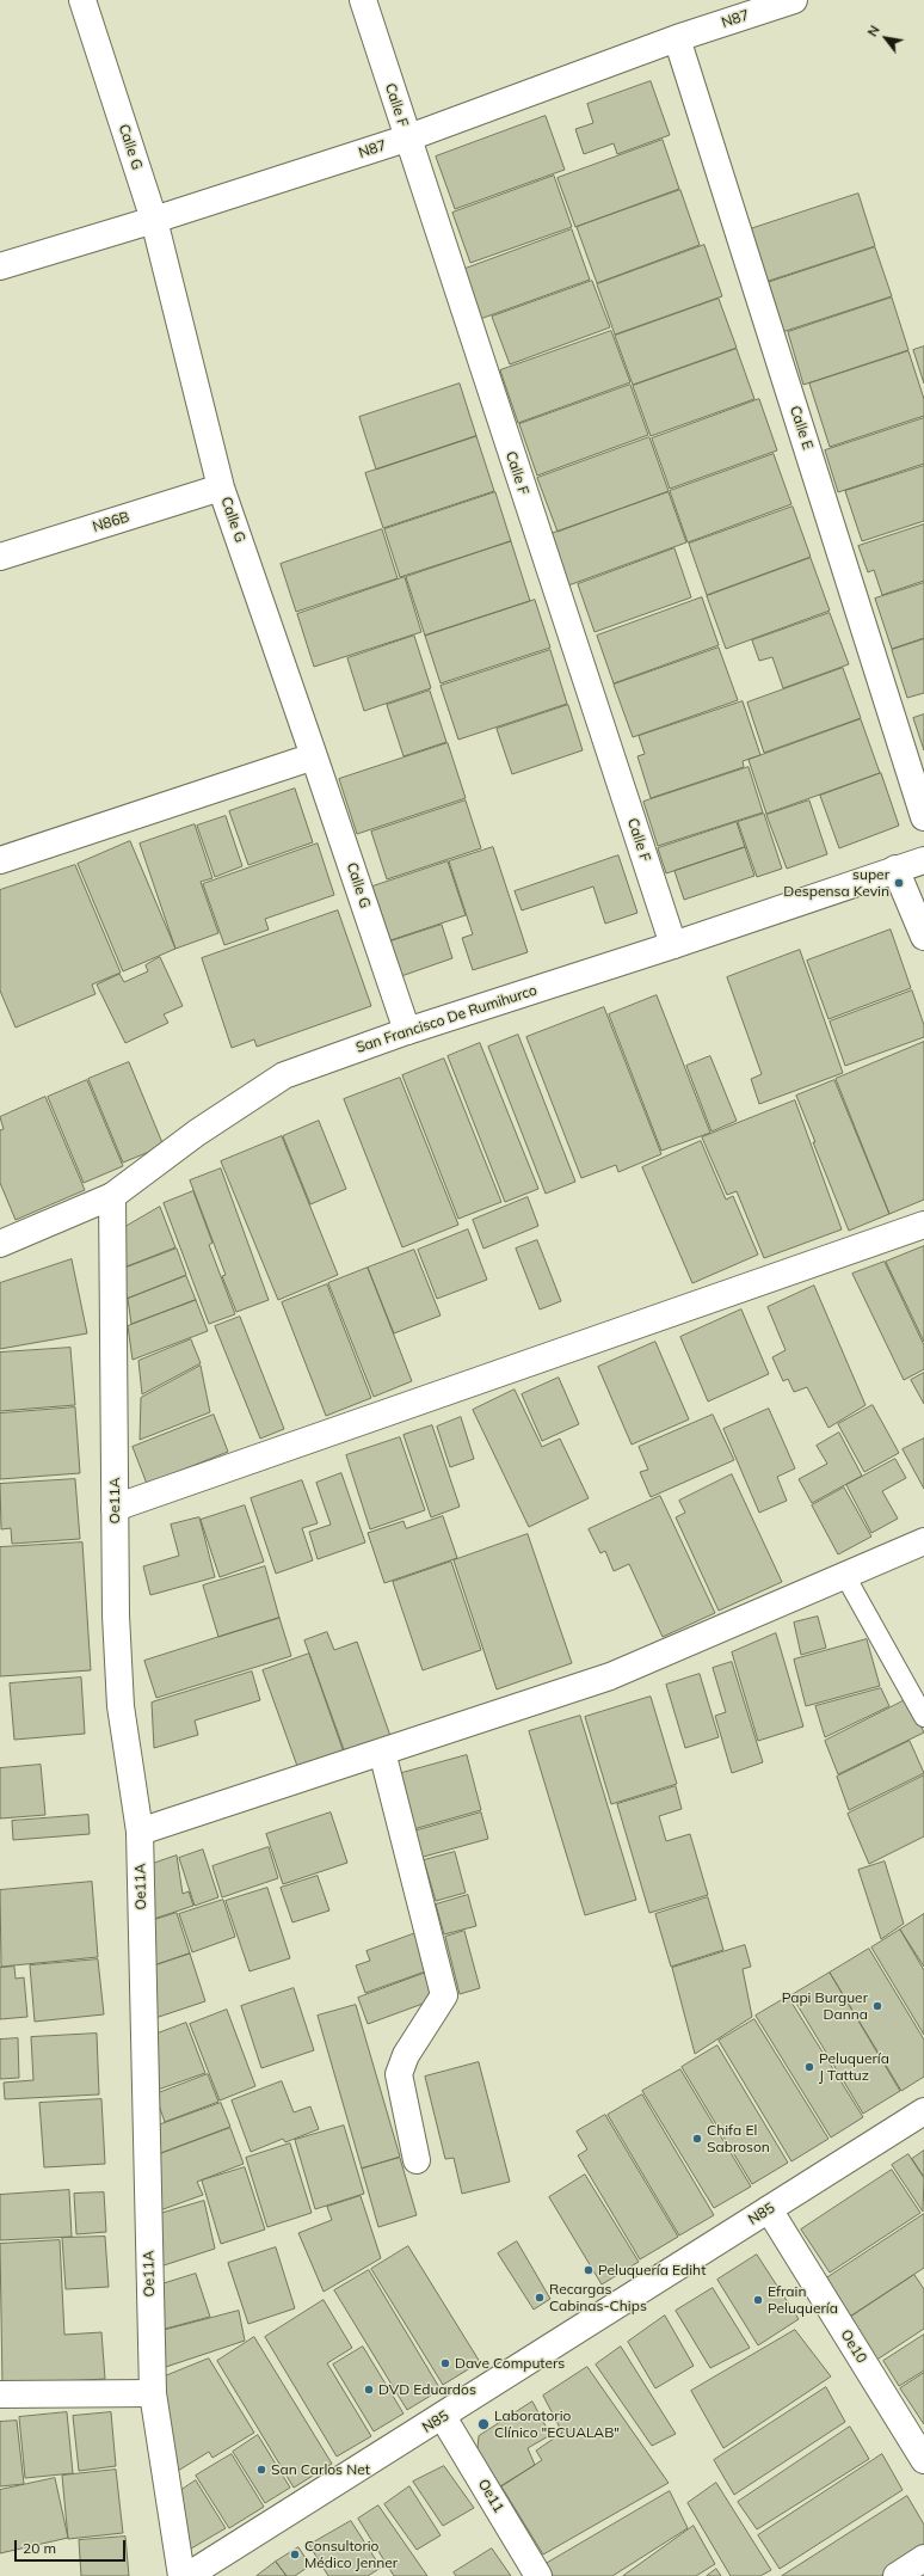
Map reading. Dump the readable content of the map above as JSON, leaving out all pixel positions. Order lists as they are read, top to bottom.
{
  "streets": {
    "street": [
      "N87",
      "Calle F",
      "Calle G",
      "Calle E",
      "N86B",
      "San Francisco De Rumihurco",
      "Oe11A",
      "N85",
      "Oe10",
      "Oe11"
    ]
  },
  "crossings": [
    ["N87", "Calle F"],
    ["N87", "Calle G"],
    ["N87", "Calle E"],
    ["Calle F", "San Francisco De Rumihurco"],
    ["Calle G", "N86B"],
    ["Calle G", "San Francisco De Rumihurco"],
    ["San Francisco De Rumihurco", "Oe11A"],
    ["N85", "Oe10"],
    ["N85", "Oe11"]
  ],
  "places": [
    "super Despensa Kevin",
    "Papi Burguer Danna",
    "Peluquería J Tattuz",
    "Chifa El Sabroson",
    "Peluquería Ediht",
    "Recargas Cabinas-Chips",
    "Efrain Peluquería",
    "Dave Computers",
    "DVD Eduardos",
    "Laboratorio Clínico \"ECUALAB\"",
    "San Carlos Net",
    "Consultorio Médico Jenner"
  ],
  "scale_bar": "20 m",
  "north": "top left"
}
